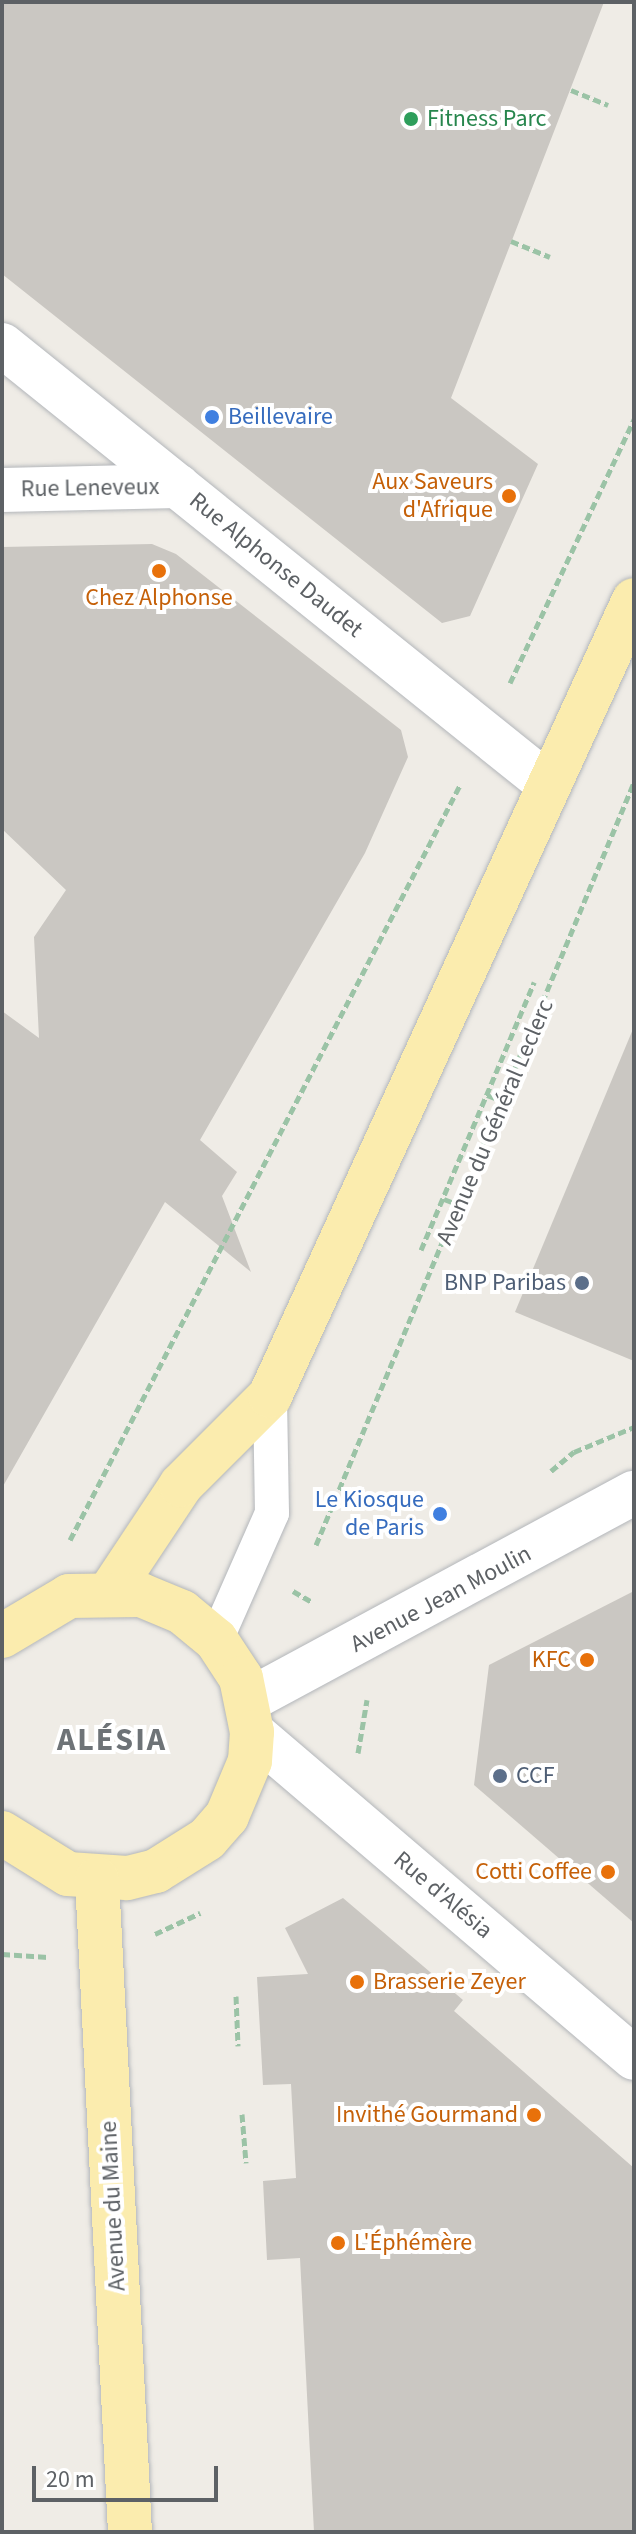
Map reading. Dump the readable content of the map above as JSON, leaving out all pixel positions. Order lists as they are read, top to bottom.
{
  "streets": {
    "main road": [
      "Rue Leneveux",
      "Rue Alphonse Daudet",
      "Avenue Jean Moulin",
      "Rue d'Alésia",
      "Avenue du Maine"
    ],
    "path": ["Avenue du Général Leclerc"]
  },
  "crossings": [
    ["Rue Leneveux", "Rue Alphonse Daudet"],
    ["Avenue Jean Moulin", "Rue d'Alésia"]
  ],
  "districts": ["ALÉSIA"],
  "places": [
    "Fitness Parc",
    "Beillevaire",
    "Aux Saveurs d'Afrique",
    "Chez Alphonse",
    "BNP Paribas",
    "Le Kiosque de Paris",
    "KFC",
    "CCF",
    "Cotti Coffee",
    "Brasserie Zeyer",
    "Invithé Gourmand",
    "L'Éphémère"
  ],
  "scale_bar": "20 m"
}
